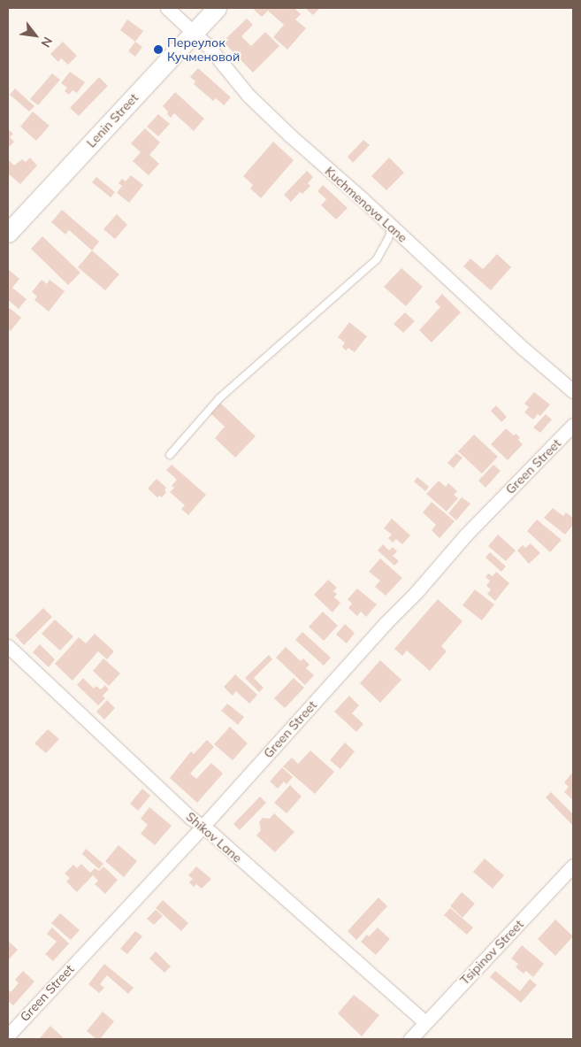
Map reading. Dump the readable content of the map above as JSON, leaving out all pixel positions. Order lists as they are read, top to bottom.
{
  "streets": {
    "street": [
      "Lenin Street",
      "Kuchmenova Lane",
      "Green Street",
      "Shikov Lane",
      "Tsipinov Street"
    ]
  },
  "crossings": [
    ["Lenin Street", "Kuchmenova Lane"],
    ["Green Street", "Shikov Lane"],
    ["Shikov Lane", "Tsipinov Street"]
  ],
  "places": ["Переулок Кучменовой"],
  "north": "bottom right"
}
